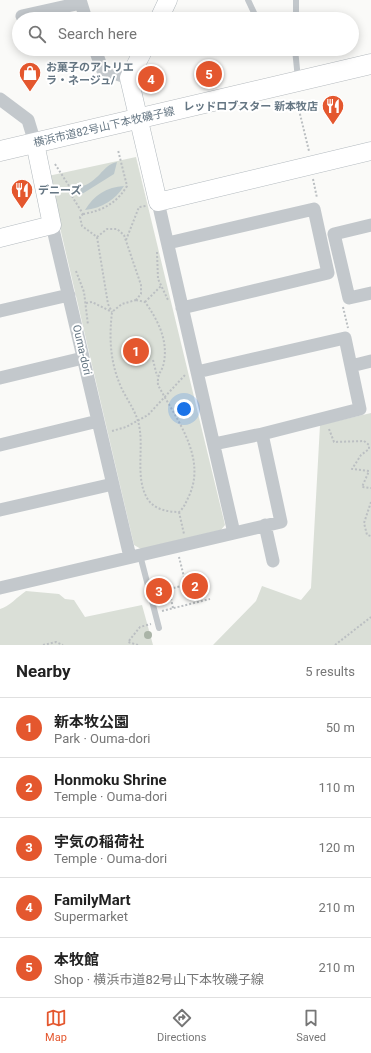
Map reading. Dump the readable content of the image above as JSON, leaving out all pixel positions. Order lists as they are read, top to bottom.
{
  "streets": {
    "main road": ["横浜市道82号山下本牧磯子線"],
    "street": ["Ouma-dori"]
  },
  "crossings": [
    ["横浜市道82号山下本牧磯子線", "Ouma-dori"]
  ],
  "places": {
    "shop": ["お菓子のアトリエ ラ・ネージュ/"],
    "restaurant": ["レッドロブスター 新本牧店", "デニーズ"]
  },
  "page": {
    "search": "Search here",
    "pins": [
      "5",
      "4",
      "1",
      "2",
      "3"
    ],
    "heading": ["Nearby", "5 results"],
    "list": [
      {
        "mark": "1",
        "name": "新本牧公園",
        "note": "Park · Ouma-dori",
        "value": "50 m"
      },
      {
        "mark": "2",
        "name": "Honmoku Shrine",
        "note": "Temple · Ouma-dori",
        "value": "110 m"
      },
      {
        "mark": "3",
        "name": "宇気の稲荷社",
        "note": "Temple · Ouma-dori",
        "value": "120 m"
      },
      {
        "mark": "4",
        "name": "FamilyMart",
        "note": "Supermarket",
        "value": "210 m"
      },
      {
        "mark": "5",
        "name": "本牧館",
        "note": "Shop · 横浜市道82号山下本牧磯子線",
        "value": "210 m"
      }
    ],
    "nav": ["Map", "Directions", "Saved"]
  }
}
